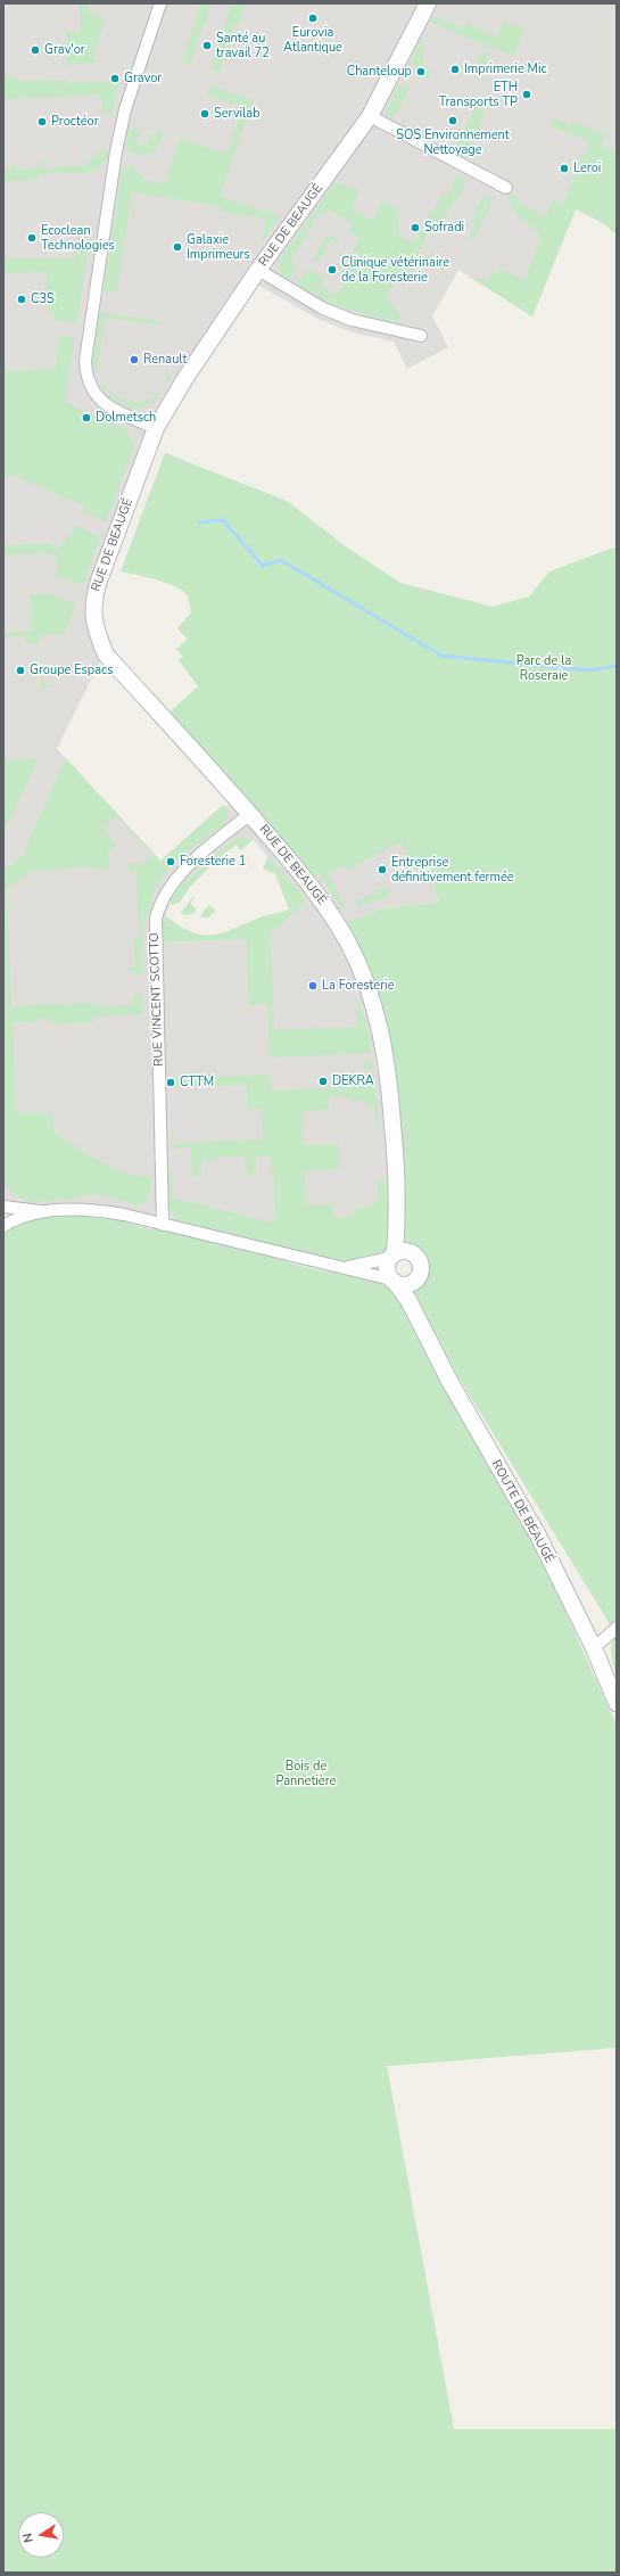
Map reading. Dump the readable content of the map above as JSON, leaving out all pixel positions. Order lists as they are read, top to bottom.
{
  "streets": {
    "street": ["RUE DE BEAUGÉ", "RUE VINCENT SCOTTO", "ROUTE DE BEAUGÉ"]
  },
  "crossings": [
    ["RUE DE BEAUGÉ", "RUE VINCENT SCOTTO"],
    ["RUE DE BEAUGÉ", "ROUTE DE BEAUGÉ"]
  ],
  "parks": ["Parc de la Roseraie", "Bois de Pannetière"],
  "places": [
    "Eurovia Atlantique",
    "Santé au travail 72",
    "Grav'or",
    "Imprimerie Mic",
    "Chanteloup",
    "Gravor",
    "ETH Transports TP",
    "Servilab",
    "SOS Environnement Nettoyage",
    "Proctéor",
    "Leroi",
    "Sofradi",
    "Ecoclean Technologies",
    "Galaxie Imprimeurs",
    "Clinique vétérinaire de la Foresterie",
    "C3S",
    "Renault",
    "Dolmetsch",
    "Groupe Espacs",
    "Foresterie 1",
    "Entreprise définitivement fermée",
    "La Foresterie",
    "DEKRA",
    "CTTM"
  ],
  "north": "left"
}
